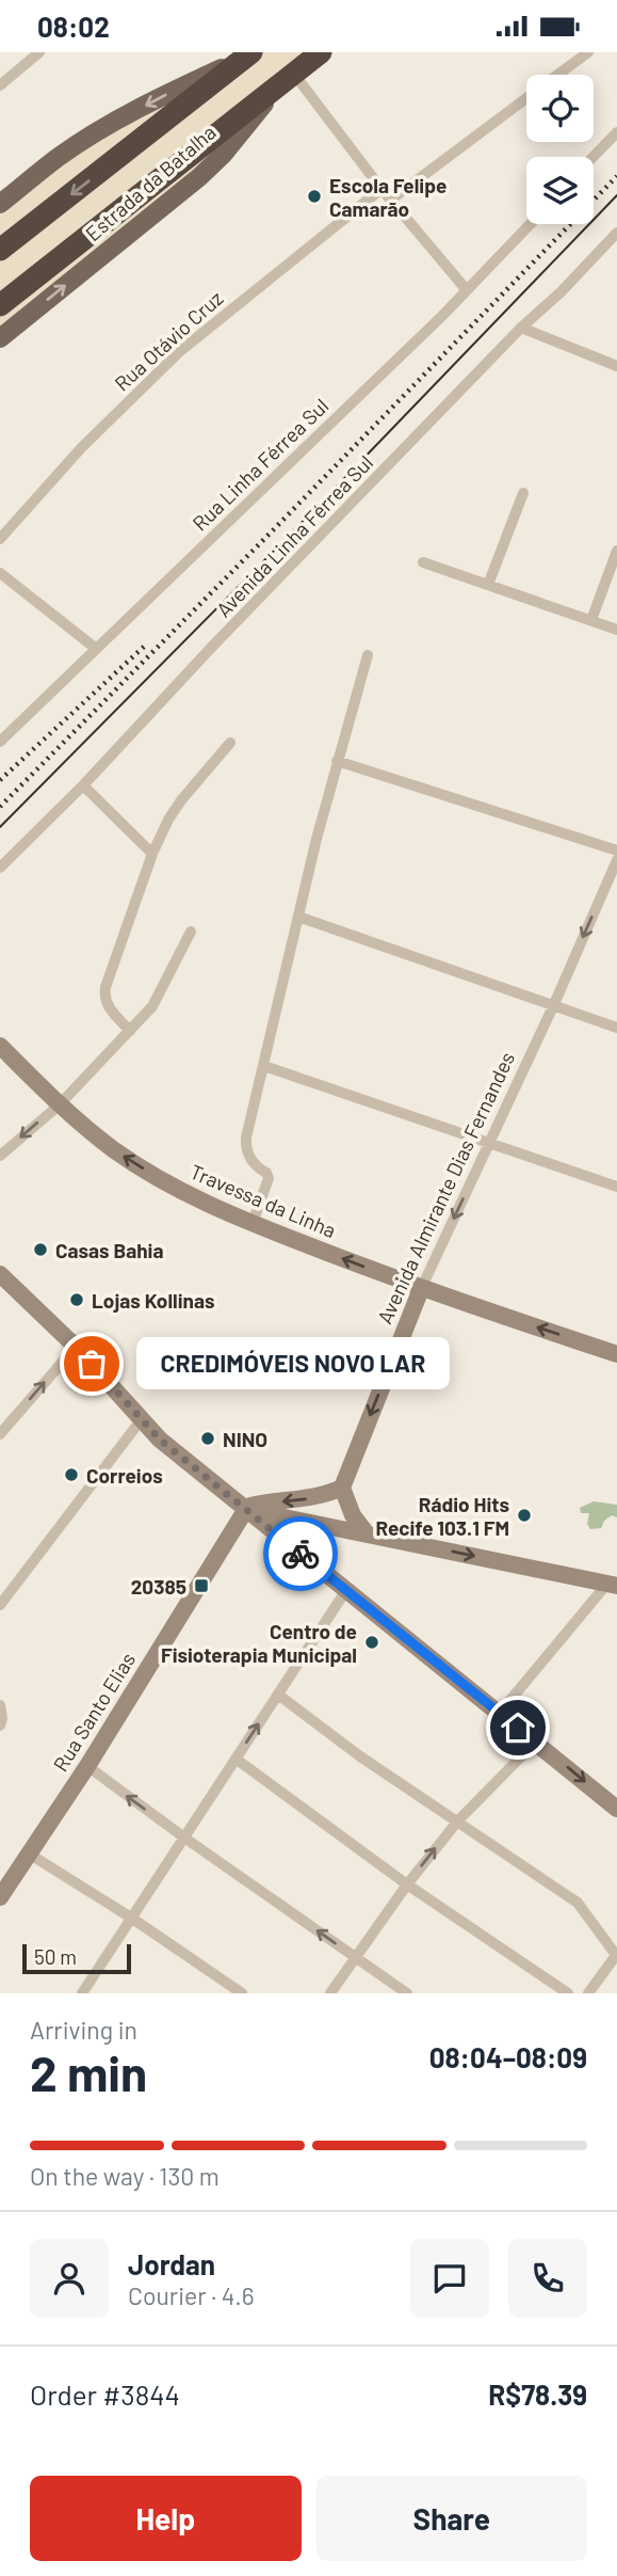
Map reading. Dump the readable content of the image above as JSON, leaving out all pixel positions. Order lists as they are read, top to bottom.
{
  "streets": {
    "highway": ["Estrada da Batalha"],
    "main road": ["Avenida Almirante Dias Fernandes", "Travessa da Linha", "Rua Santo Elias"],
    "street": ["Rua Otávio Cruz", "Rua Linha Férrea Sul", "Avenida Linha Férrea Sul"]
  },
  "crossings": [
    ["Avenida Almirante Dias Fernandes", "Travessa da Linha"]
  ],
  "one_way": ["Avenida Almirante Dias Fernandes", "Travessa da Linha"],
  "places": {
    "other": [
      "Escola Felipe Camarão",
      "Casas Bahia",
      "Lojas Kollinas",
      "CREDIMÓVEIS NOVO LAR",
      "NINO",
      "Correios",
      "Rádio Hits Recife 103.1 FM",
      "Centro de Fisioterapia Municipal"
    ],
    "transit": ["20385"]
  },
  "scale_bar": "50 m",
  "page": {
    "status": "08:02",
    "bubble": "CREDIMÓVEIS NOVO LAR",
    "scale": "50 m",
    "heading": ["2 min", "Arriving in", "08:04–08:09"],
    "panel": [
      "Jordan",
      "Courier · 4.6",
      "Order #3844",
      "R$78.39"
    ],
    "bar": "On the way · 130 m",
    "buttons": ["Help", "Share"]
  }
}
